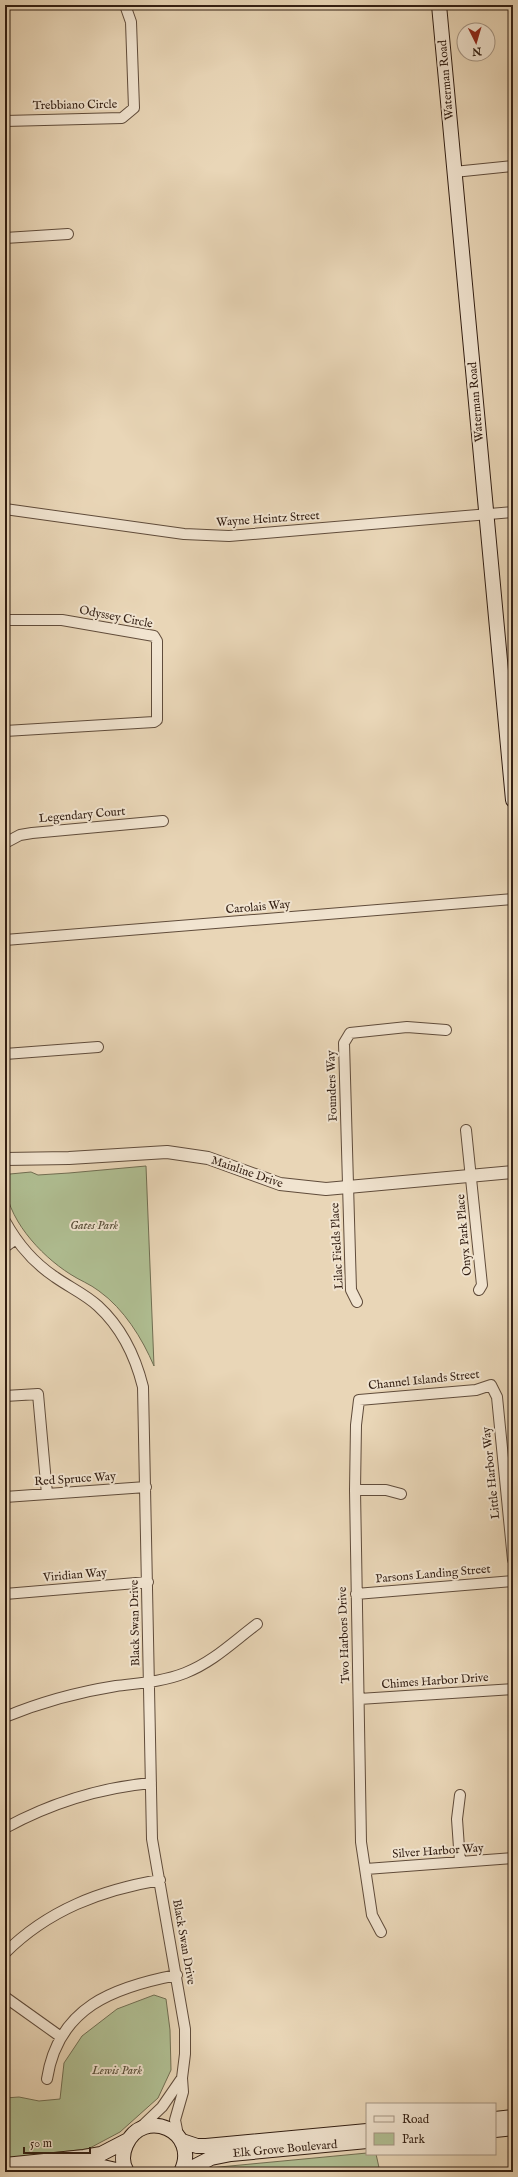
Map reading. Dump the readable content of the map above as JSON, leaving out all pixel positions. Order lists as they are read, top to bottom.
{
  "streets": {
    "main road": ["Waterman Road", "Elk Grove Boulevard"],
    "street": [
      "Trebbiano Circle",
      "Wayne Heintz Street",
      "Odyssey Circle",
      "Legendary Court",
      "Carolais Way",
      "Founders Way",
      "Mainline Drive",
      "Onyx Park Place",
      "Lilac Fields Place",
      "Channel Islands Street",
      "Little Harbor Way",
      "Red Spruce Way",
      "Parsons Landing Street",
      "Viridian Way",
      "Black Swan Drive",
      "Two Harbors Drive",
      "Chimes Harbor Drive",
      "Silver Harbor Way"
    ]
  },
  "crossings": [
    ["Waterman Road", "Wayne Heintz Street"],
    ["Founders Way", "Mainline Drive"],
    ["Founders Way", "Lilac Fields Place"],
    ["Mainline Drive", "Onyx Park Place"],
    ["Mainline Drive", "Lilac Fields Place"],
    ["Channel Islands Street", "Little Harbor Way"],
    ["Channel Islands Street", "Two Harbors Drive"],
    ["Red Spruce Way", "Black Swan Drive"],
    ["Parsons Landing Street", "Two Harbors Drive"],
    ["Viridian Way", "Black Swan Drive"],
    ["Black Swan Drive", "Elk Grove Boulevard"],
    ["Two Harbors Drive", "Chimes Harbor Drive"],
    ["Two Harbors Drive", "Silver Harbor Way"]
  ],
  "parks": ["Gates Park", "Lewis Park"],
  "legend": ["Road", "Park"],
  "scale_bar": "50 m",
  "north": "bottom"
}
